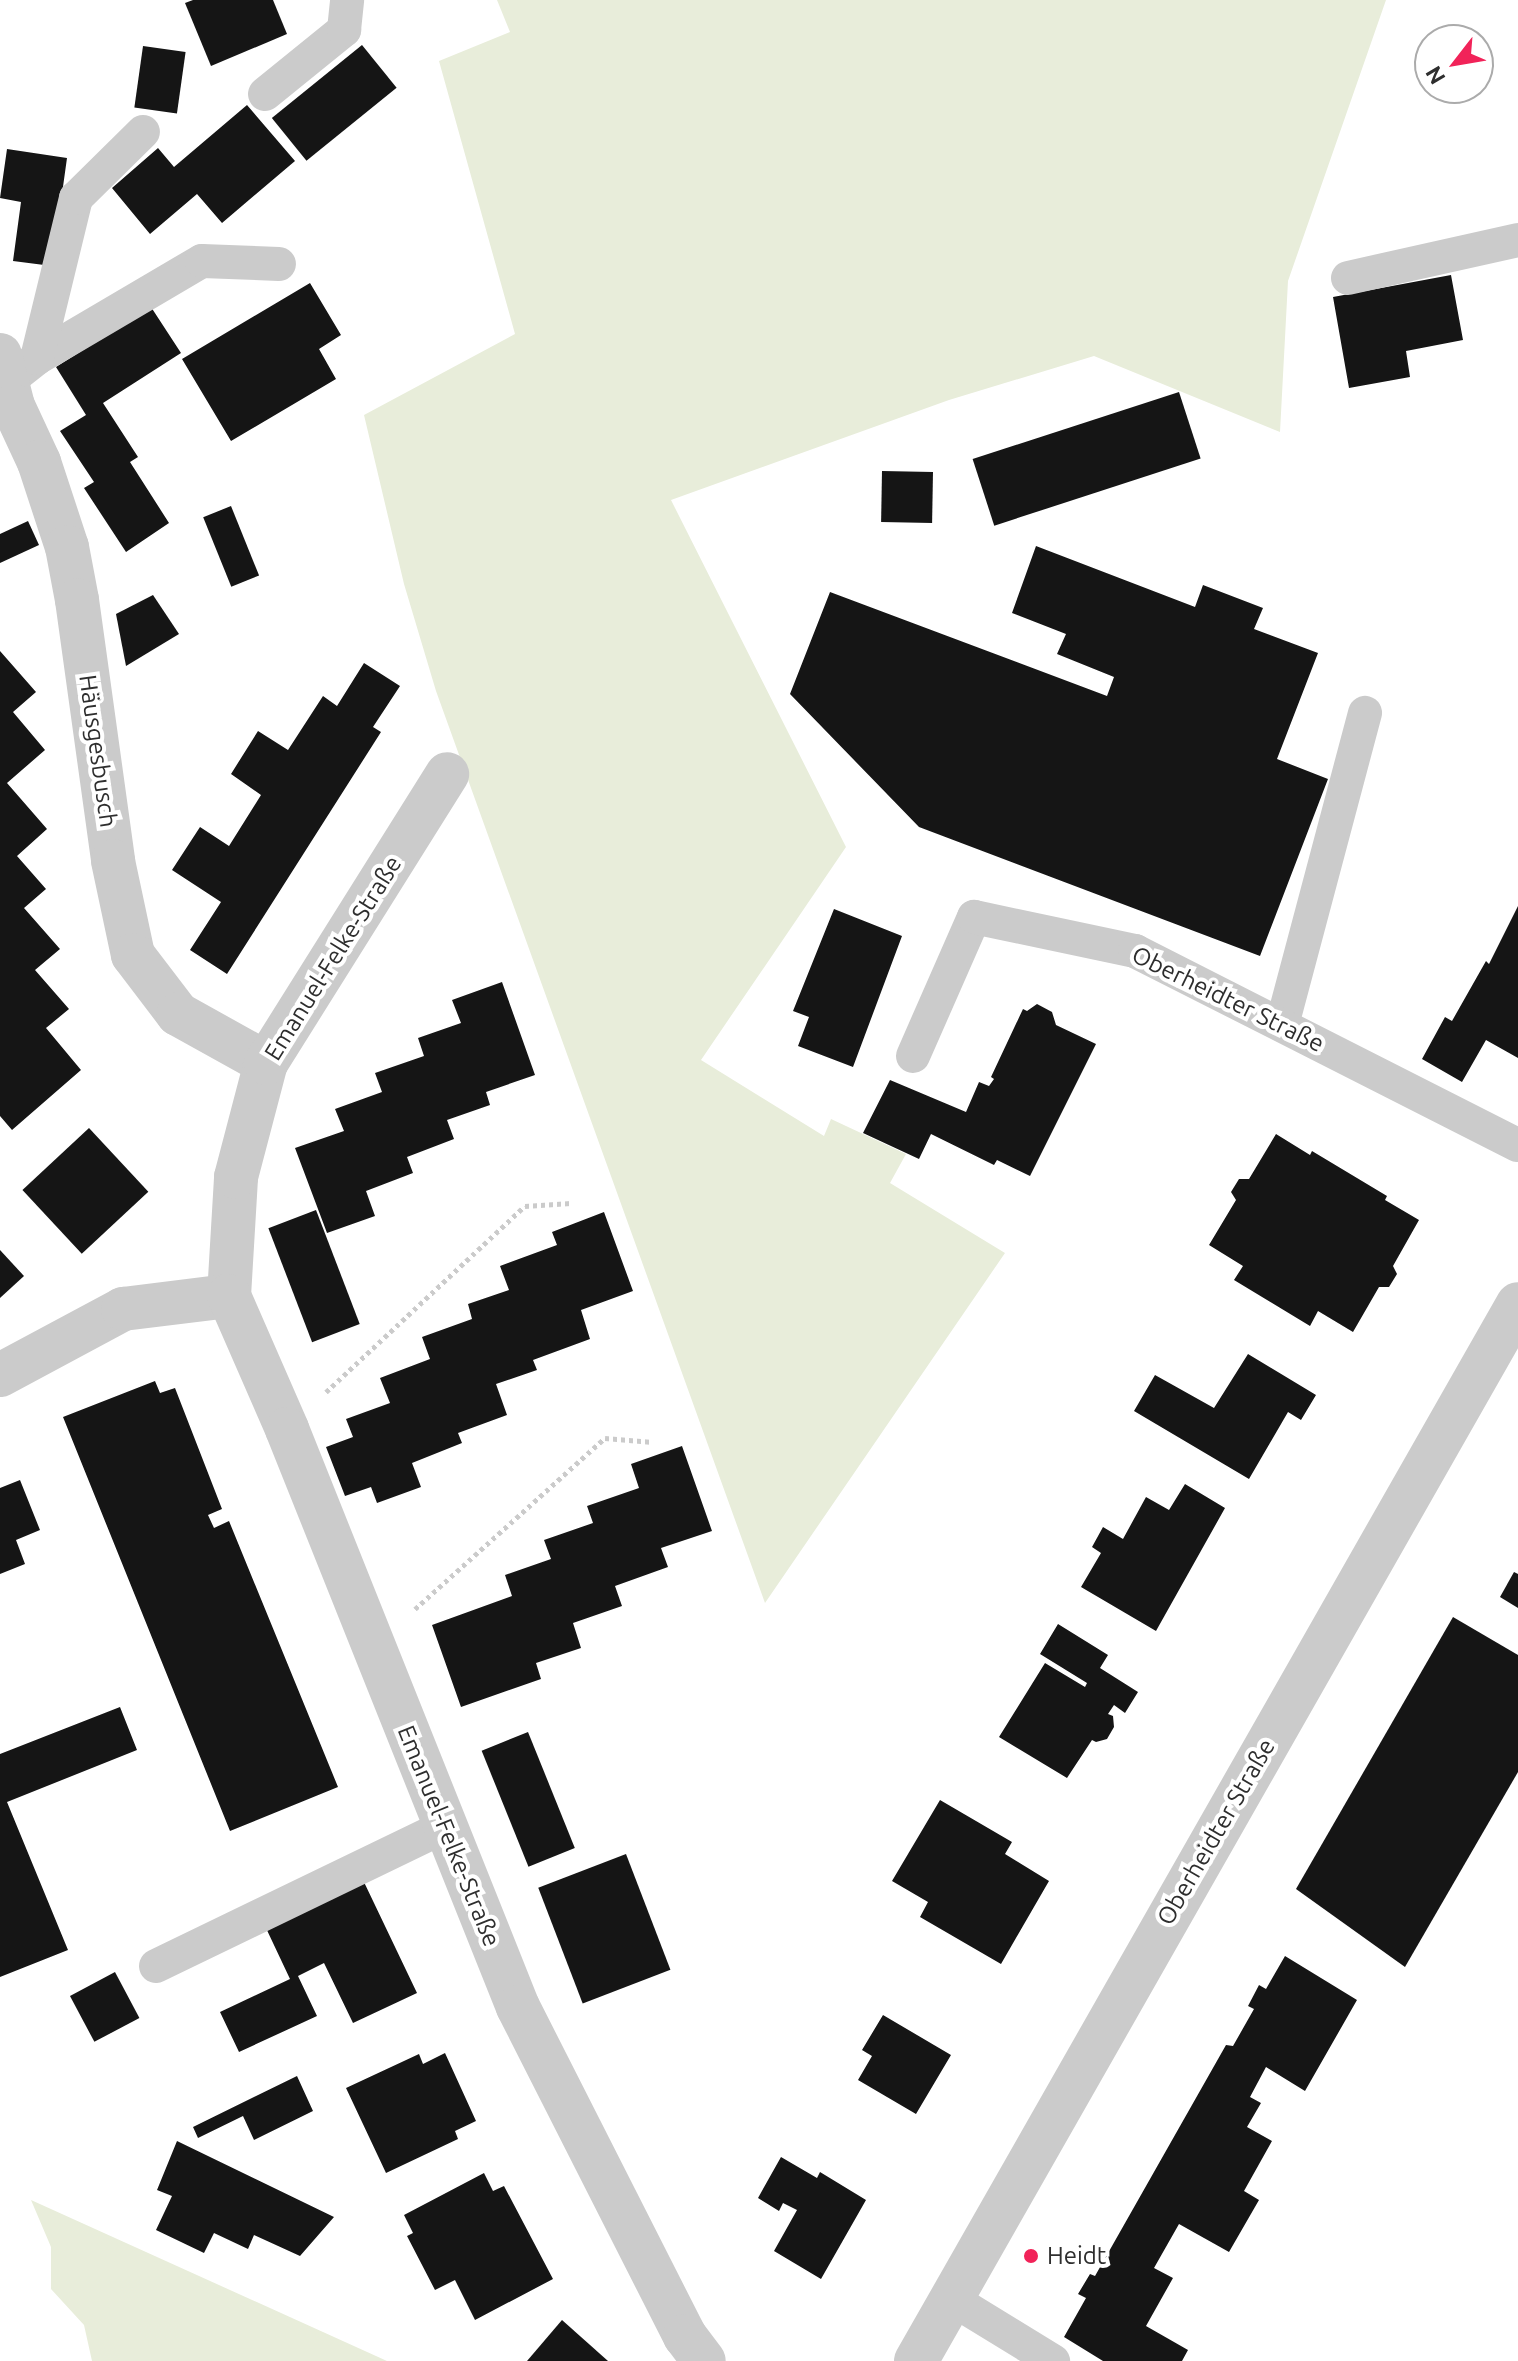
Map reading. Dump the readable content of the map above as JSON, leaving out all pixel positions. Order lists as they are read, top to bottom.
{
  "streets": {
    "street": ["Häusgesbusch", "Emanuel-Felke-Straße", "Oberheidter Straße"]
  },
  "crossings": [
    ["Häusgesbusch", "Emanuel-Felke-Straße"]
  ],
  "places": ["Heidt"],
  "north": "bottom left"
}
